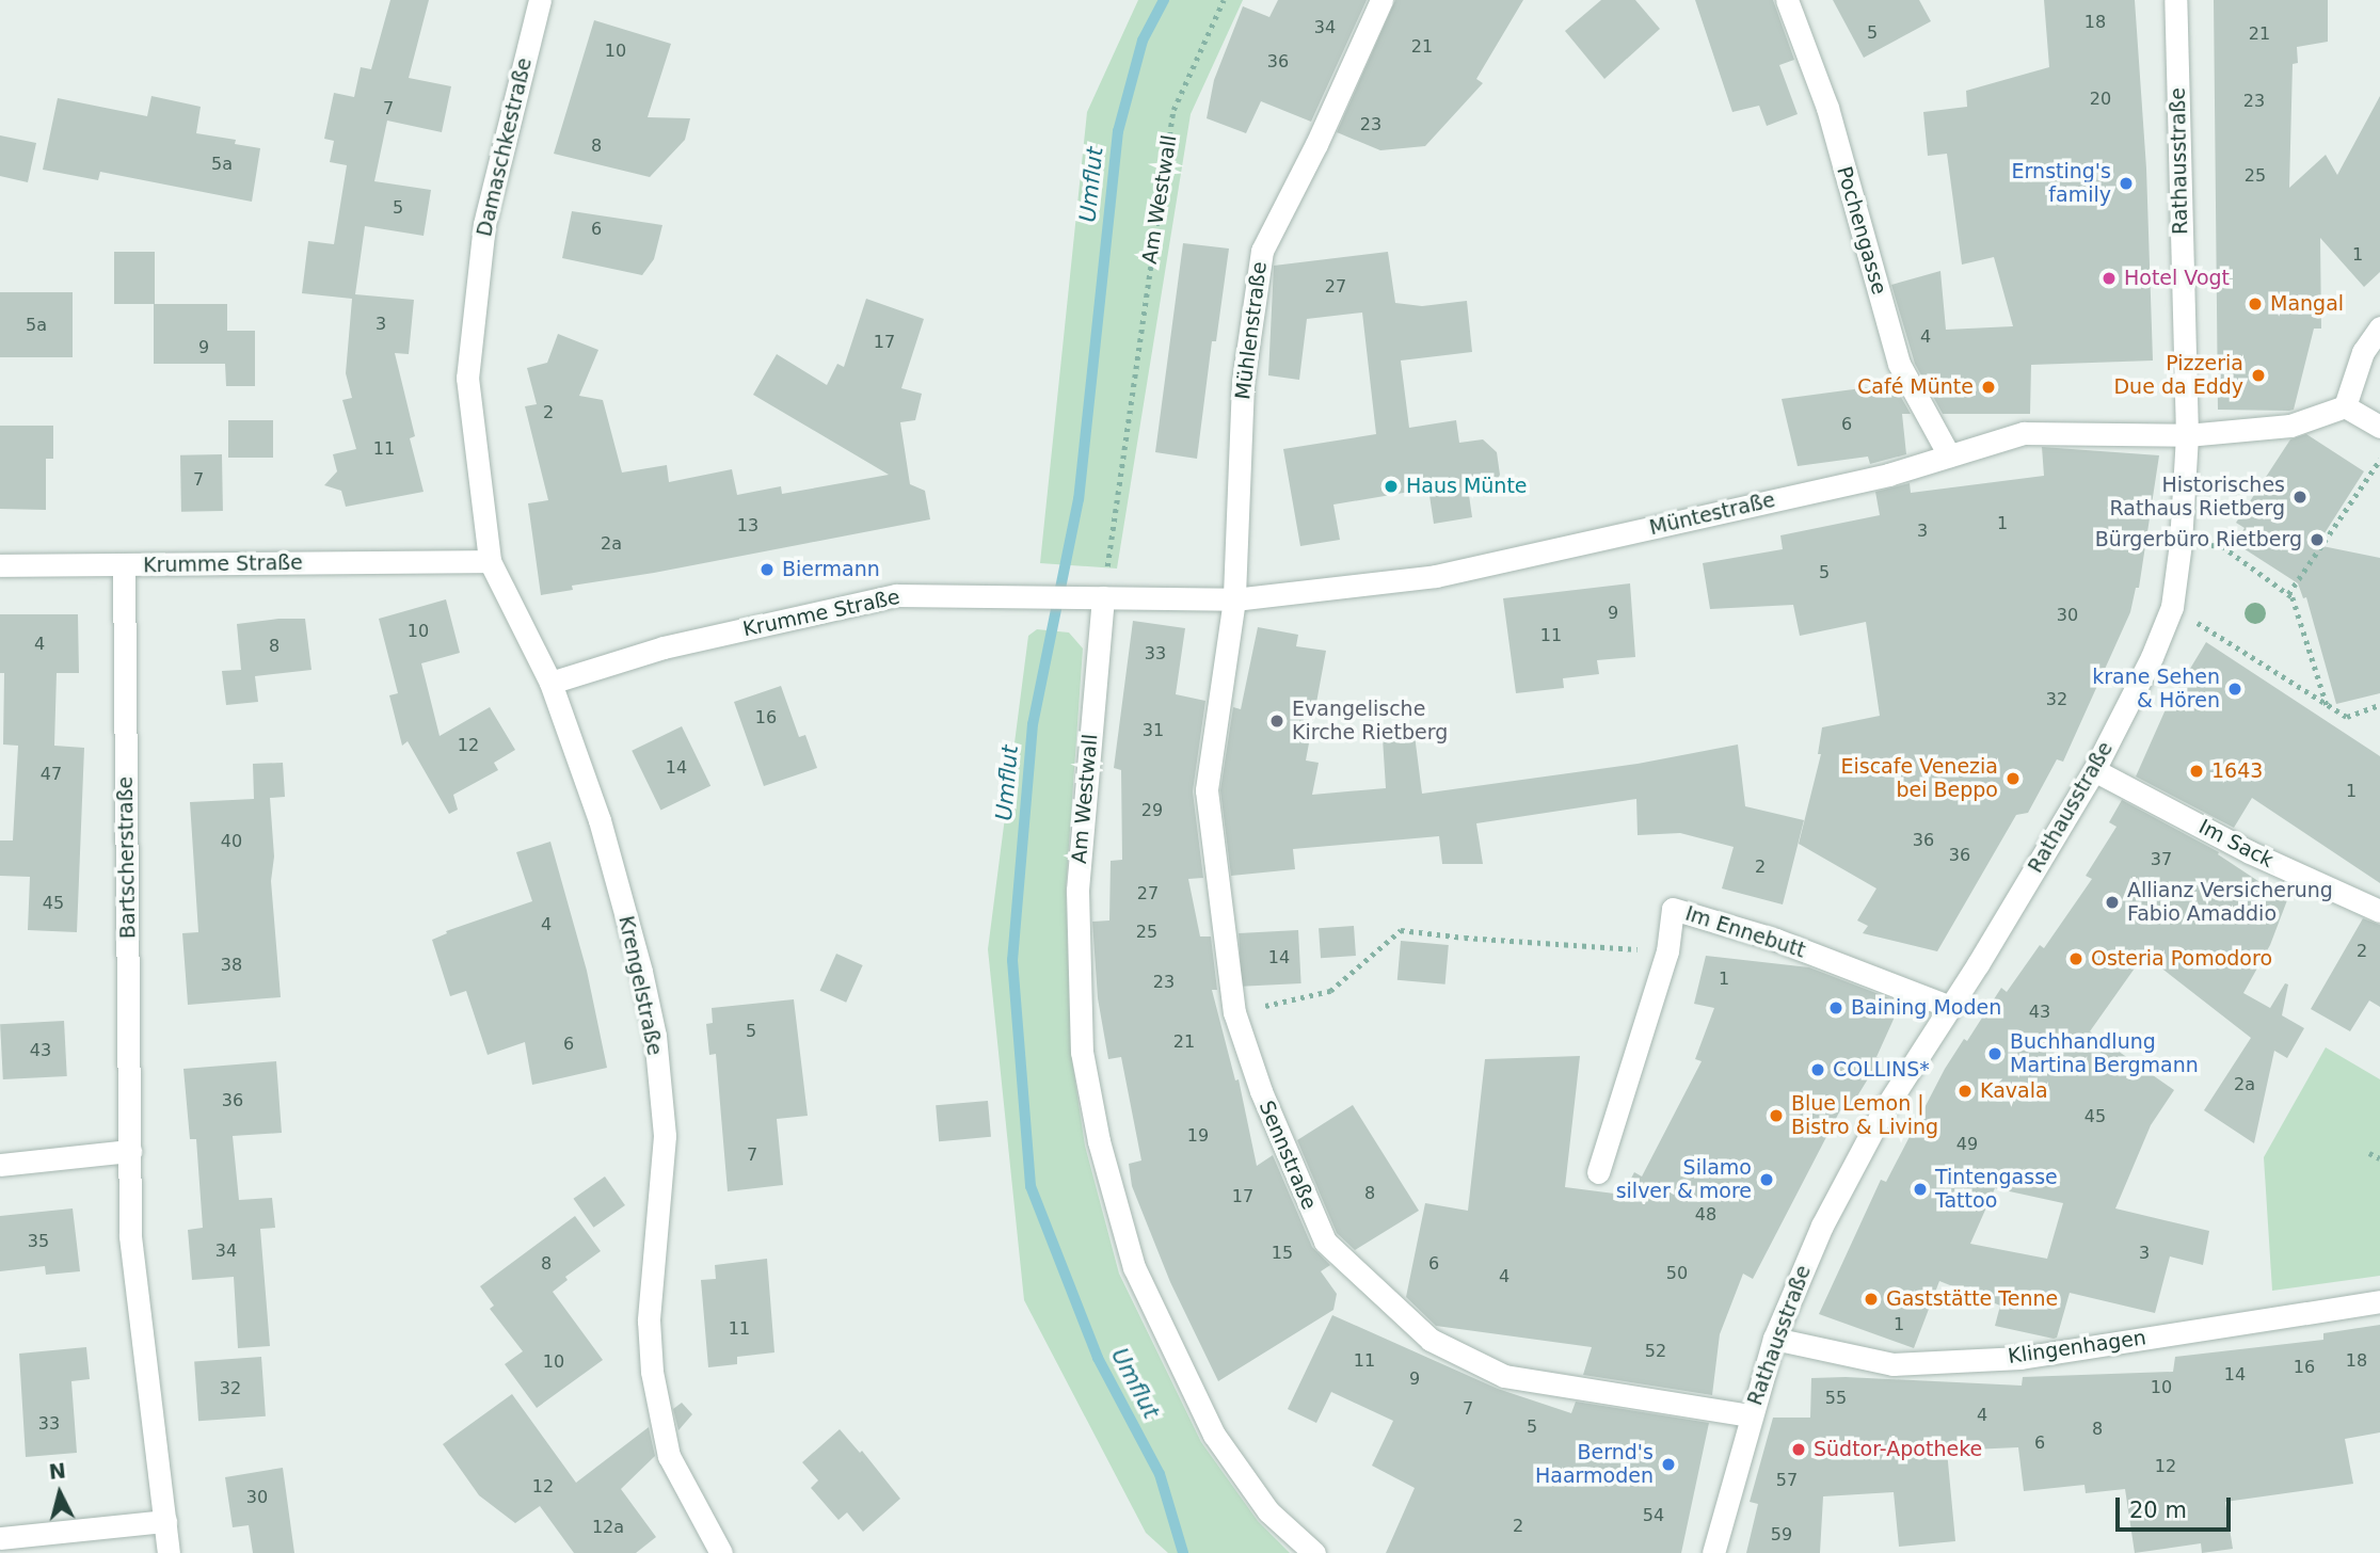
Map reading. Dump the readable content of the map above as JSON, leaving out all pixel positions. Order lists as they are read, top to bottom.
{
  "streets": {
    "street": [
      "Damaschkestraße",
      "Rathausstraße",
      "Am Westwall",
      "Pochengasse",
      "Mühlenstraße",
      "Müntestraße",
      "Krumme Straße",
      "Im Sack",
      "Bartscherstraße",
      "Im Ennebutt",
      "Krengelstraße",
      "Sennstraße",
      "Klingenhagen"
    ]
  },
  "crossings": [
    ["Damaschkestraße", "Krumme Straße"],
    ["Damaschkestraße", "Krengelstraße"],
    ["Rathausstraße", "Müntestraße"],
    ["Rathausstraße", "Im Sack"],
    ["Rathausstraße", "Im Ennebutt"],
    ["Rathausstraße", "Sennstraße"],
    ["Rathausstraße", "Klingenhagen"],
    ["Am Westwall", "Krumme Straße"],
    ["Pochengasse", "Müntestraße"],
    ["Mühlenstraße", "Müntestraße"],
    ["Mühlenstraße", "Krumme Straße"],
    ["Mühlenstraße", "Sennstraße"],
    ["Müntestraße", "Krumme Straße"],
    ["Müntestraße", "Sennstraße"],
    ["Krumme Straße", "Bartscherstraße"],
    ["Krumme Straße", "Krengelstraße"],
    ["Krumme Straße", "Sennstraße"]
  ],
  "water": ["Umflut"],
  "places": [
    "Ernsting's family",
    "Hotel Vogt",
    "Mangal",
    "Pizzeria Due da Eddy",
    "Café Münte",
    "Haus Münte",
    "Historisches Rathaus Rietberg",
    "Bürgerbüro Rietberg",
    "Biermann",
    "krane Sehen & Hören",
    "Evangelische Kirche Rietberg",
    "1643",
    "Eiscafe Venezia bei Beppo",
    "Allianz Versicherung Fabio Amaddio",
    "Osteria Pomodoro",
    "Baining Moden",
    "Buchhandlung Martina Bergmann",
    "COLLINS*",
    "Kavala",
    "Blue Lemon | Bistro & Living",
    "Silamo silver & more",
    "Tintengasse Tattoo",
    "Gaststätte Tenne",
    "Südtor-Apotheke",
    "Bernd's Haarmoden"
  ],
  "house_numbers": [
    "18",
    "34",
    "5",
    "21",
    "21",
    "10",
    "36",
    "20",
    "23",
    "7",
    "23",
    "8",
    "5a",
    "25",
    "5",
    "6",
    "1",
    "27",
    "3",
    "5a",
    "4",
    "17",
    "9",
    "2",
    "6",
    "11",
    "7",
    "1",
    "13",
    "3",
    "2a",
    "5",
    "9",
    "30",
    "10",
    "11",
    "4",
    "8",
    "33",
    "32",
    "16",
    "31",
    "12",
    "14",
    "47",
    "1",
    "29",
    "36",
    "40",
    "36",
    "37",
    "2",
    "27",
    "45",
    "4",
    "25",
    "2",
    "14",
    "38",
    "1",
    "23",
    "43",
    "5",
    "21",
    "6",
    "43",
    "2a",
    "36",
    "45",
    "19",
    "49",
    "7",
    "8",
    "17",
    "48",
    "35",
    "34",
    "15",
    "3",
    "8",
    "6",
    "50",
    "4",
    "1",
    "11",
    "52",
    "11",
    "18",
    "10",
    "16",
    "14",
    "9",
    "10",
    "32",
    "55",
    "7",
    "4",
    "33",
    "5",
    "8",
    "6",
    "12",
    "57",
    "12",
    "30",
    "54",
    "2",
    "12a",
    "59"
  ],
  "scale_bar": "20 m",
  "north": "top"
}
